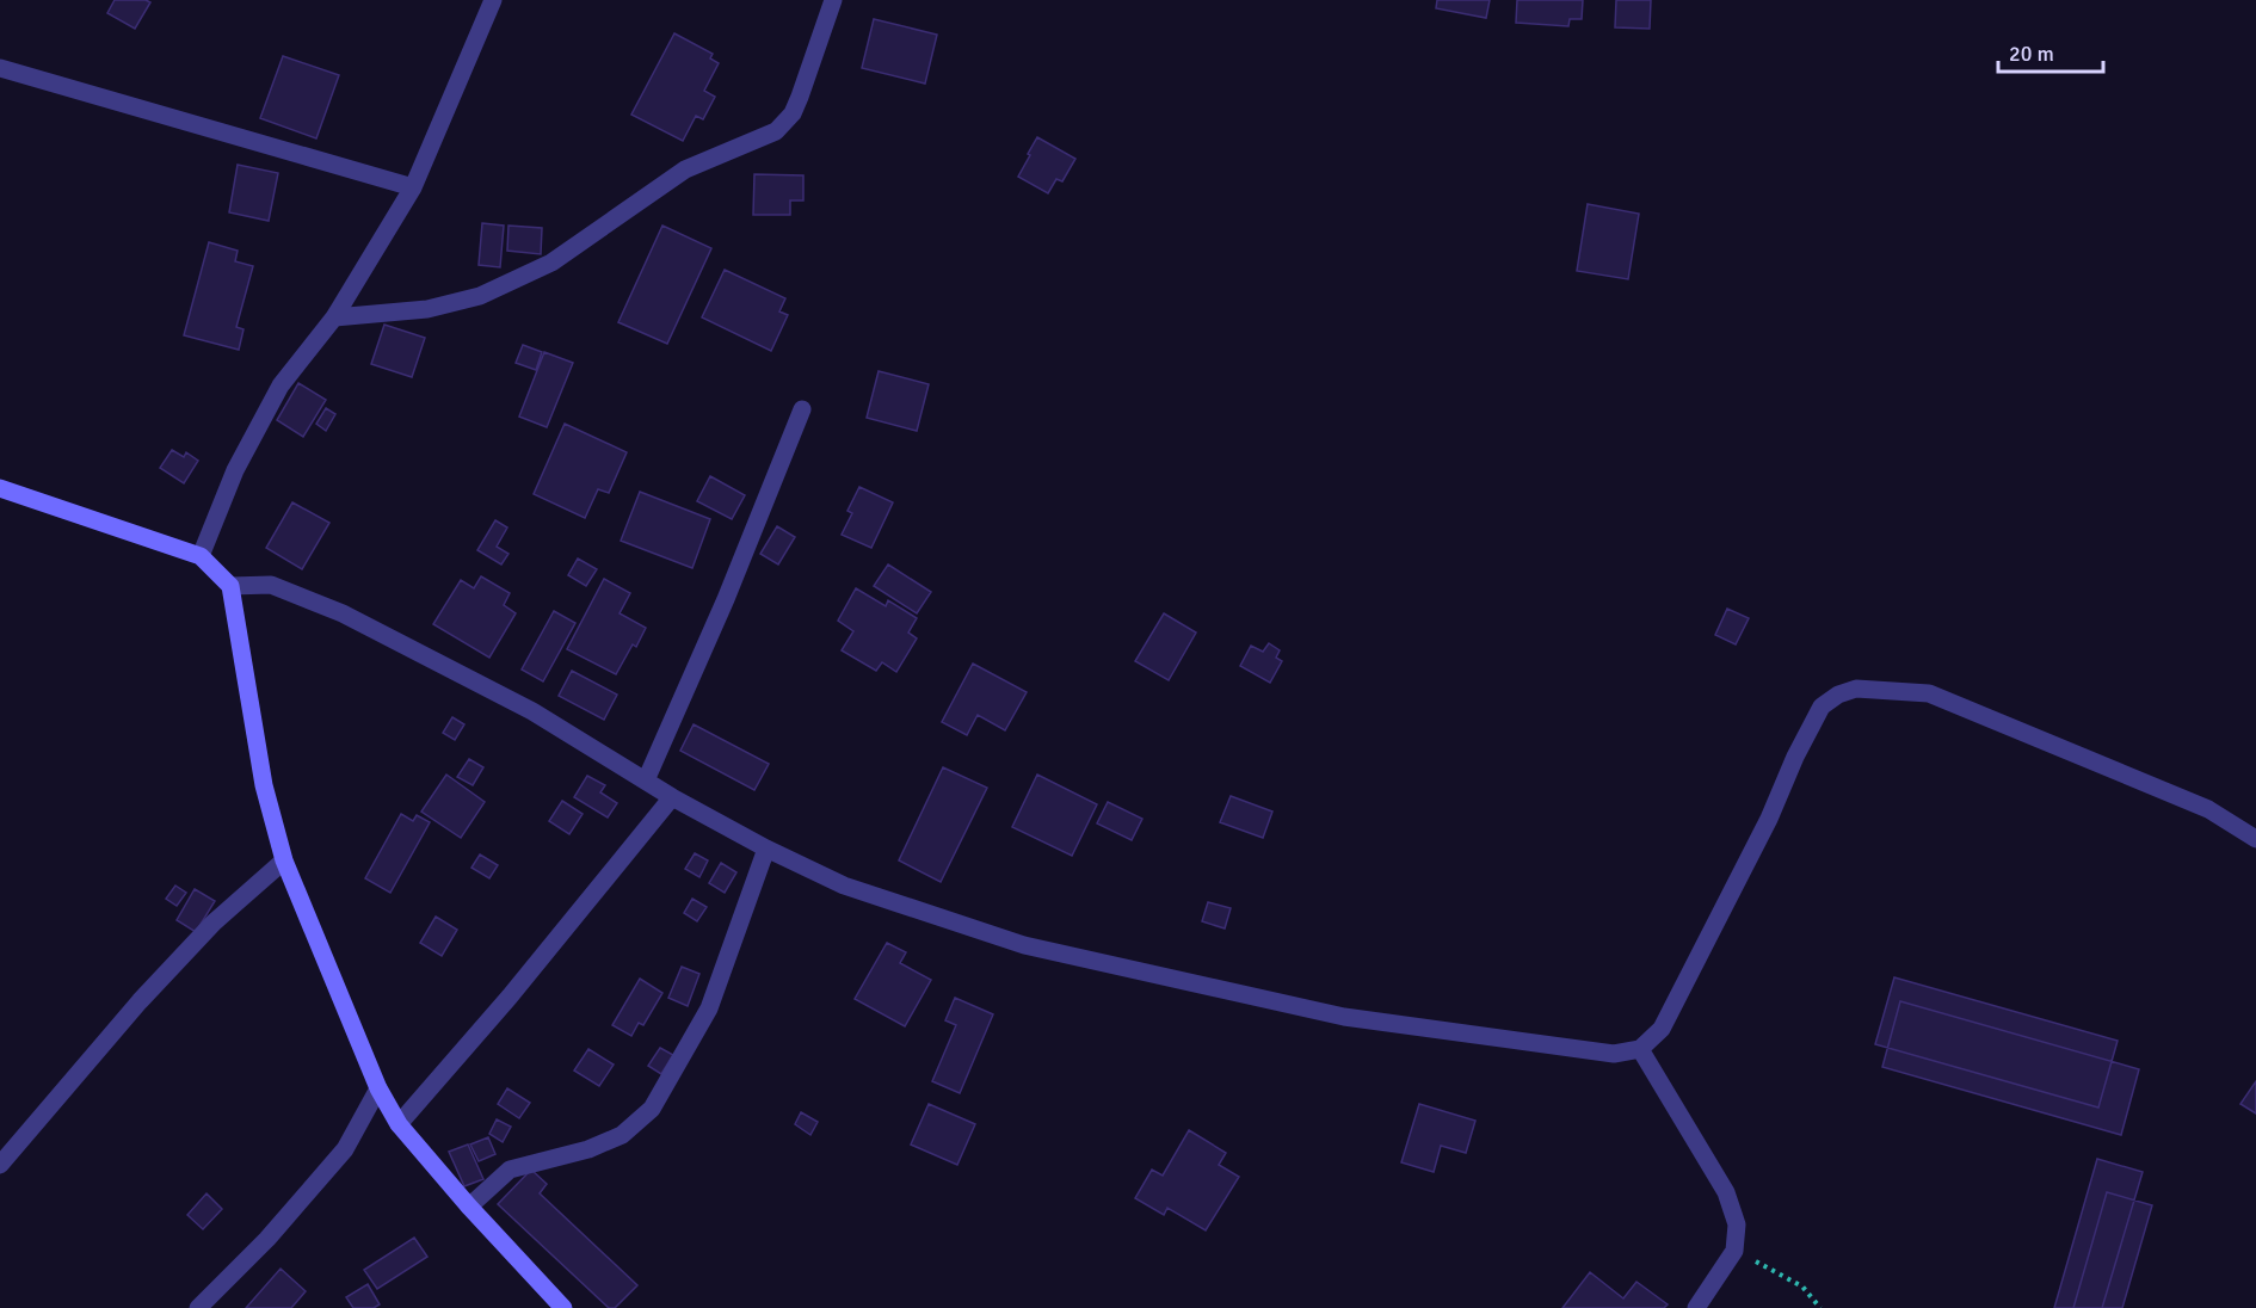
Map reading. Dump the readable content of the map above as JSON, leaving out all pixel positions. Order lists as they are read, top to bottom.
{
  "scale_bar": "20 m"
}
